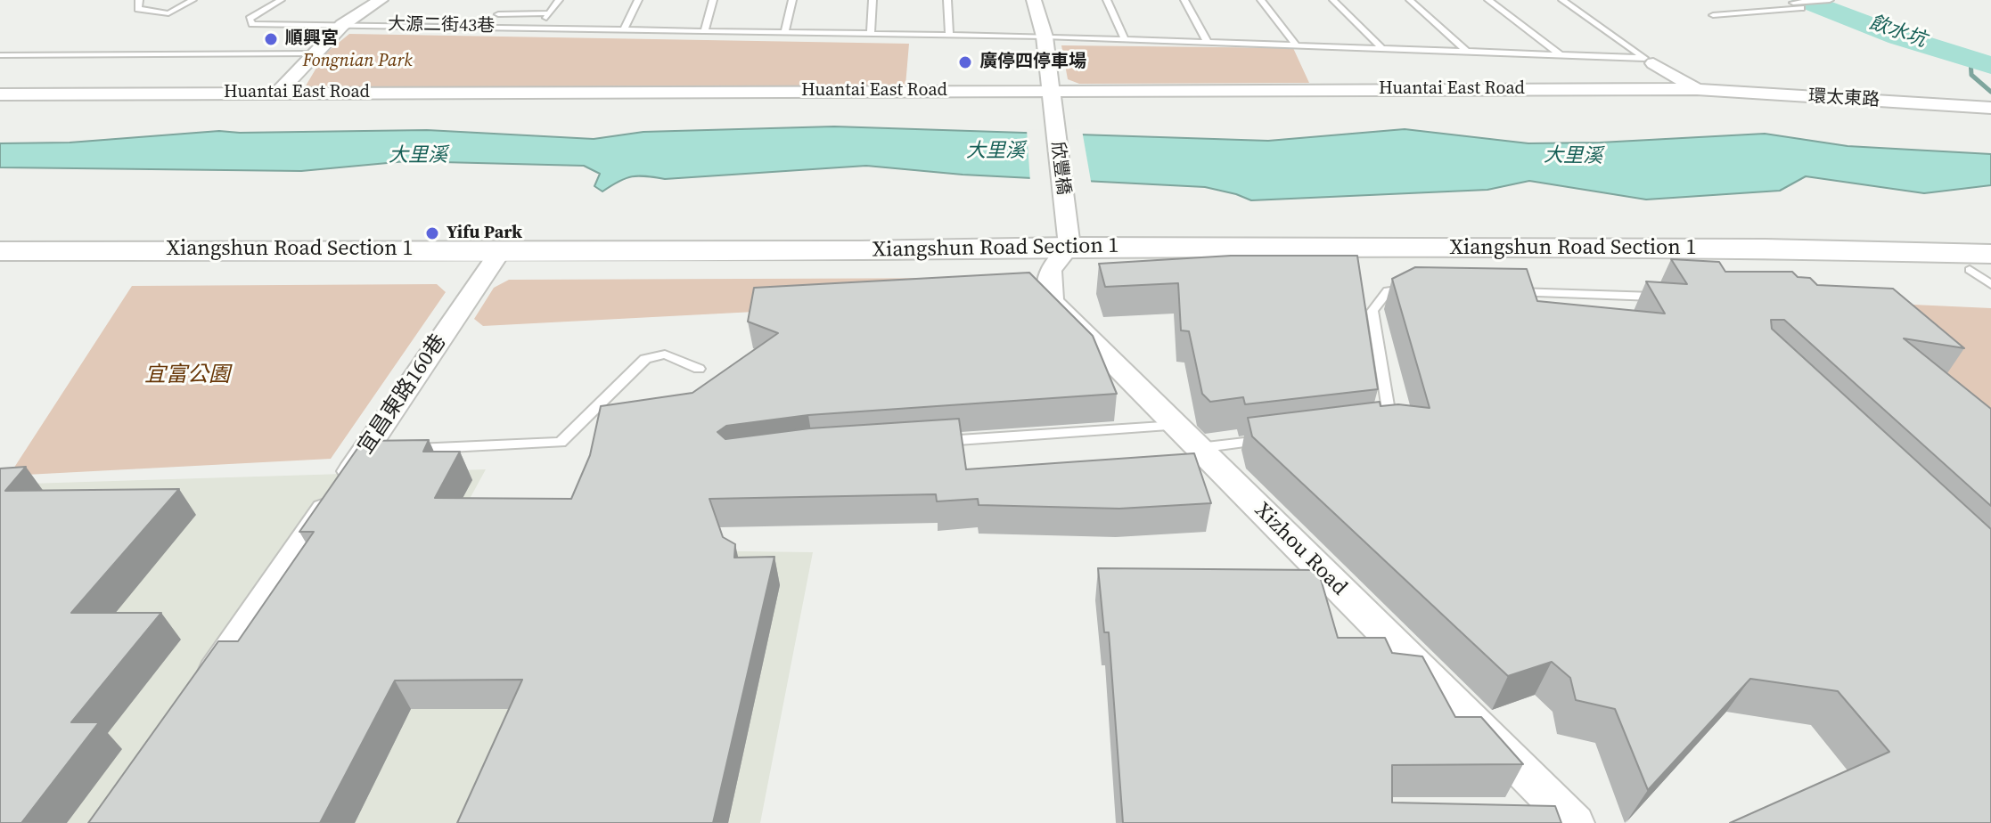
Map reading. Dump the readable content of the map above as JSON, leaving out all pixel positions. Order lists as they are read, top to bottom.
{
  "streets": {
    "street": [
      "Huantai East Road",
      "環太東路",
      "欣豐橋",
      "Xiangshun Road Section 1",
      "宜昌東路160巷",
      "Xizhou Road"
    ],
    "lane": ["大源二街43巷"]
  },
  "crossings": [
    ["大源二街43巷", "欣豐橋"],
    ["Huantai East Road", "環太東路"],
    ["Huantai East Road", "欣豐橋"],
    ["欣豐橋", "Xiangshun Road Section 1"],
    ["欣豐橋", "Xizhou Road"],
    ["Xiangshun Road Section 1", "宜昌東路160巷"],
    ["Xiangshun Road Section 1", "Xizhou Road"]
  ],
  "water": ["飲水坑", "大里溪"],
  "parks": ["Fongnian Park", "宜富公園"],
  "places": ["順興宮", "廣停四停車場", "Yifu Park"]
}
